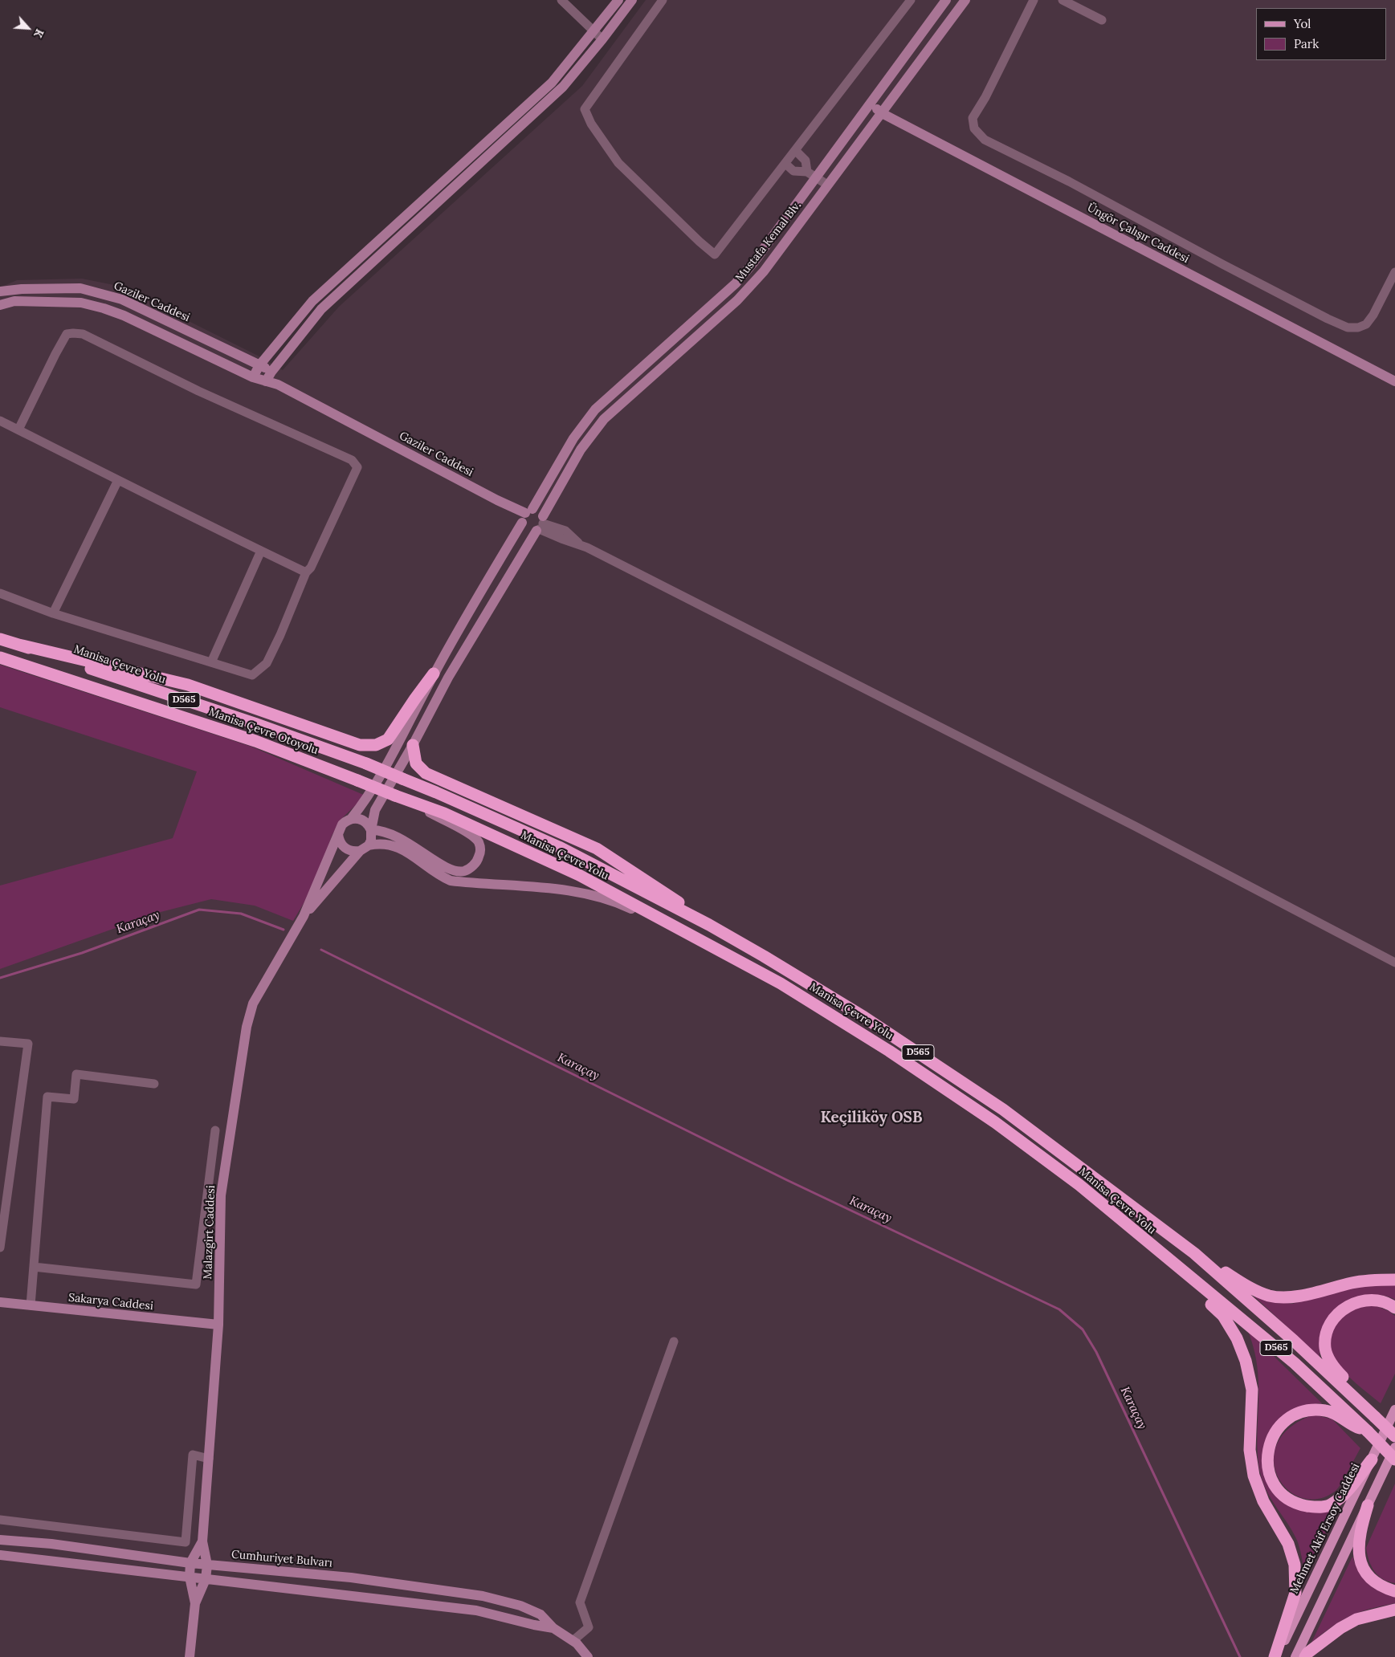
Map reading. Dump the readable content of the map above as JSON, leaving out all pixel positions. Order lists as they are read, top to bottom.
{
  "streets": {
    "highway": ["Manisa Çevre Yolu", "D565", "Manisa Çevre Otoyolu"],
    "main road": ["Mehmet Akif Ersoy Caddesi"],
    "street": [
      "Üngör Çalışır Caddesi",
      "Mustafa Kemal Blv.",
      "Gaziler Caddesi",
      "Malazgirt Caddesi",
      "Sakarya Caddesi",
      "Cumhuriyet Bulvarı"
    ]
  },
  "crossings": [
    ["Üngör Çalışır Caddesi", "Mustafa Kemal Blv."],
    ["Mustafa Kemal Blv.", "Gaziler Caddesi"],
    ["Manisa Çevre Yolu", "D565"],
    ["Manisa Çevre Yolu", "Manisa Çevre Otoyolu"],
    ["Malazgirt Caddesi", "Sakarya Caddesi"]
  ],
  "districts": ["Keçiliköy OSB"],
  "water": ["Karaçay"],
  "legend": ["Yol", "Park"],
  "north": "bottom right"
}
